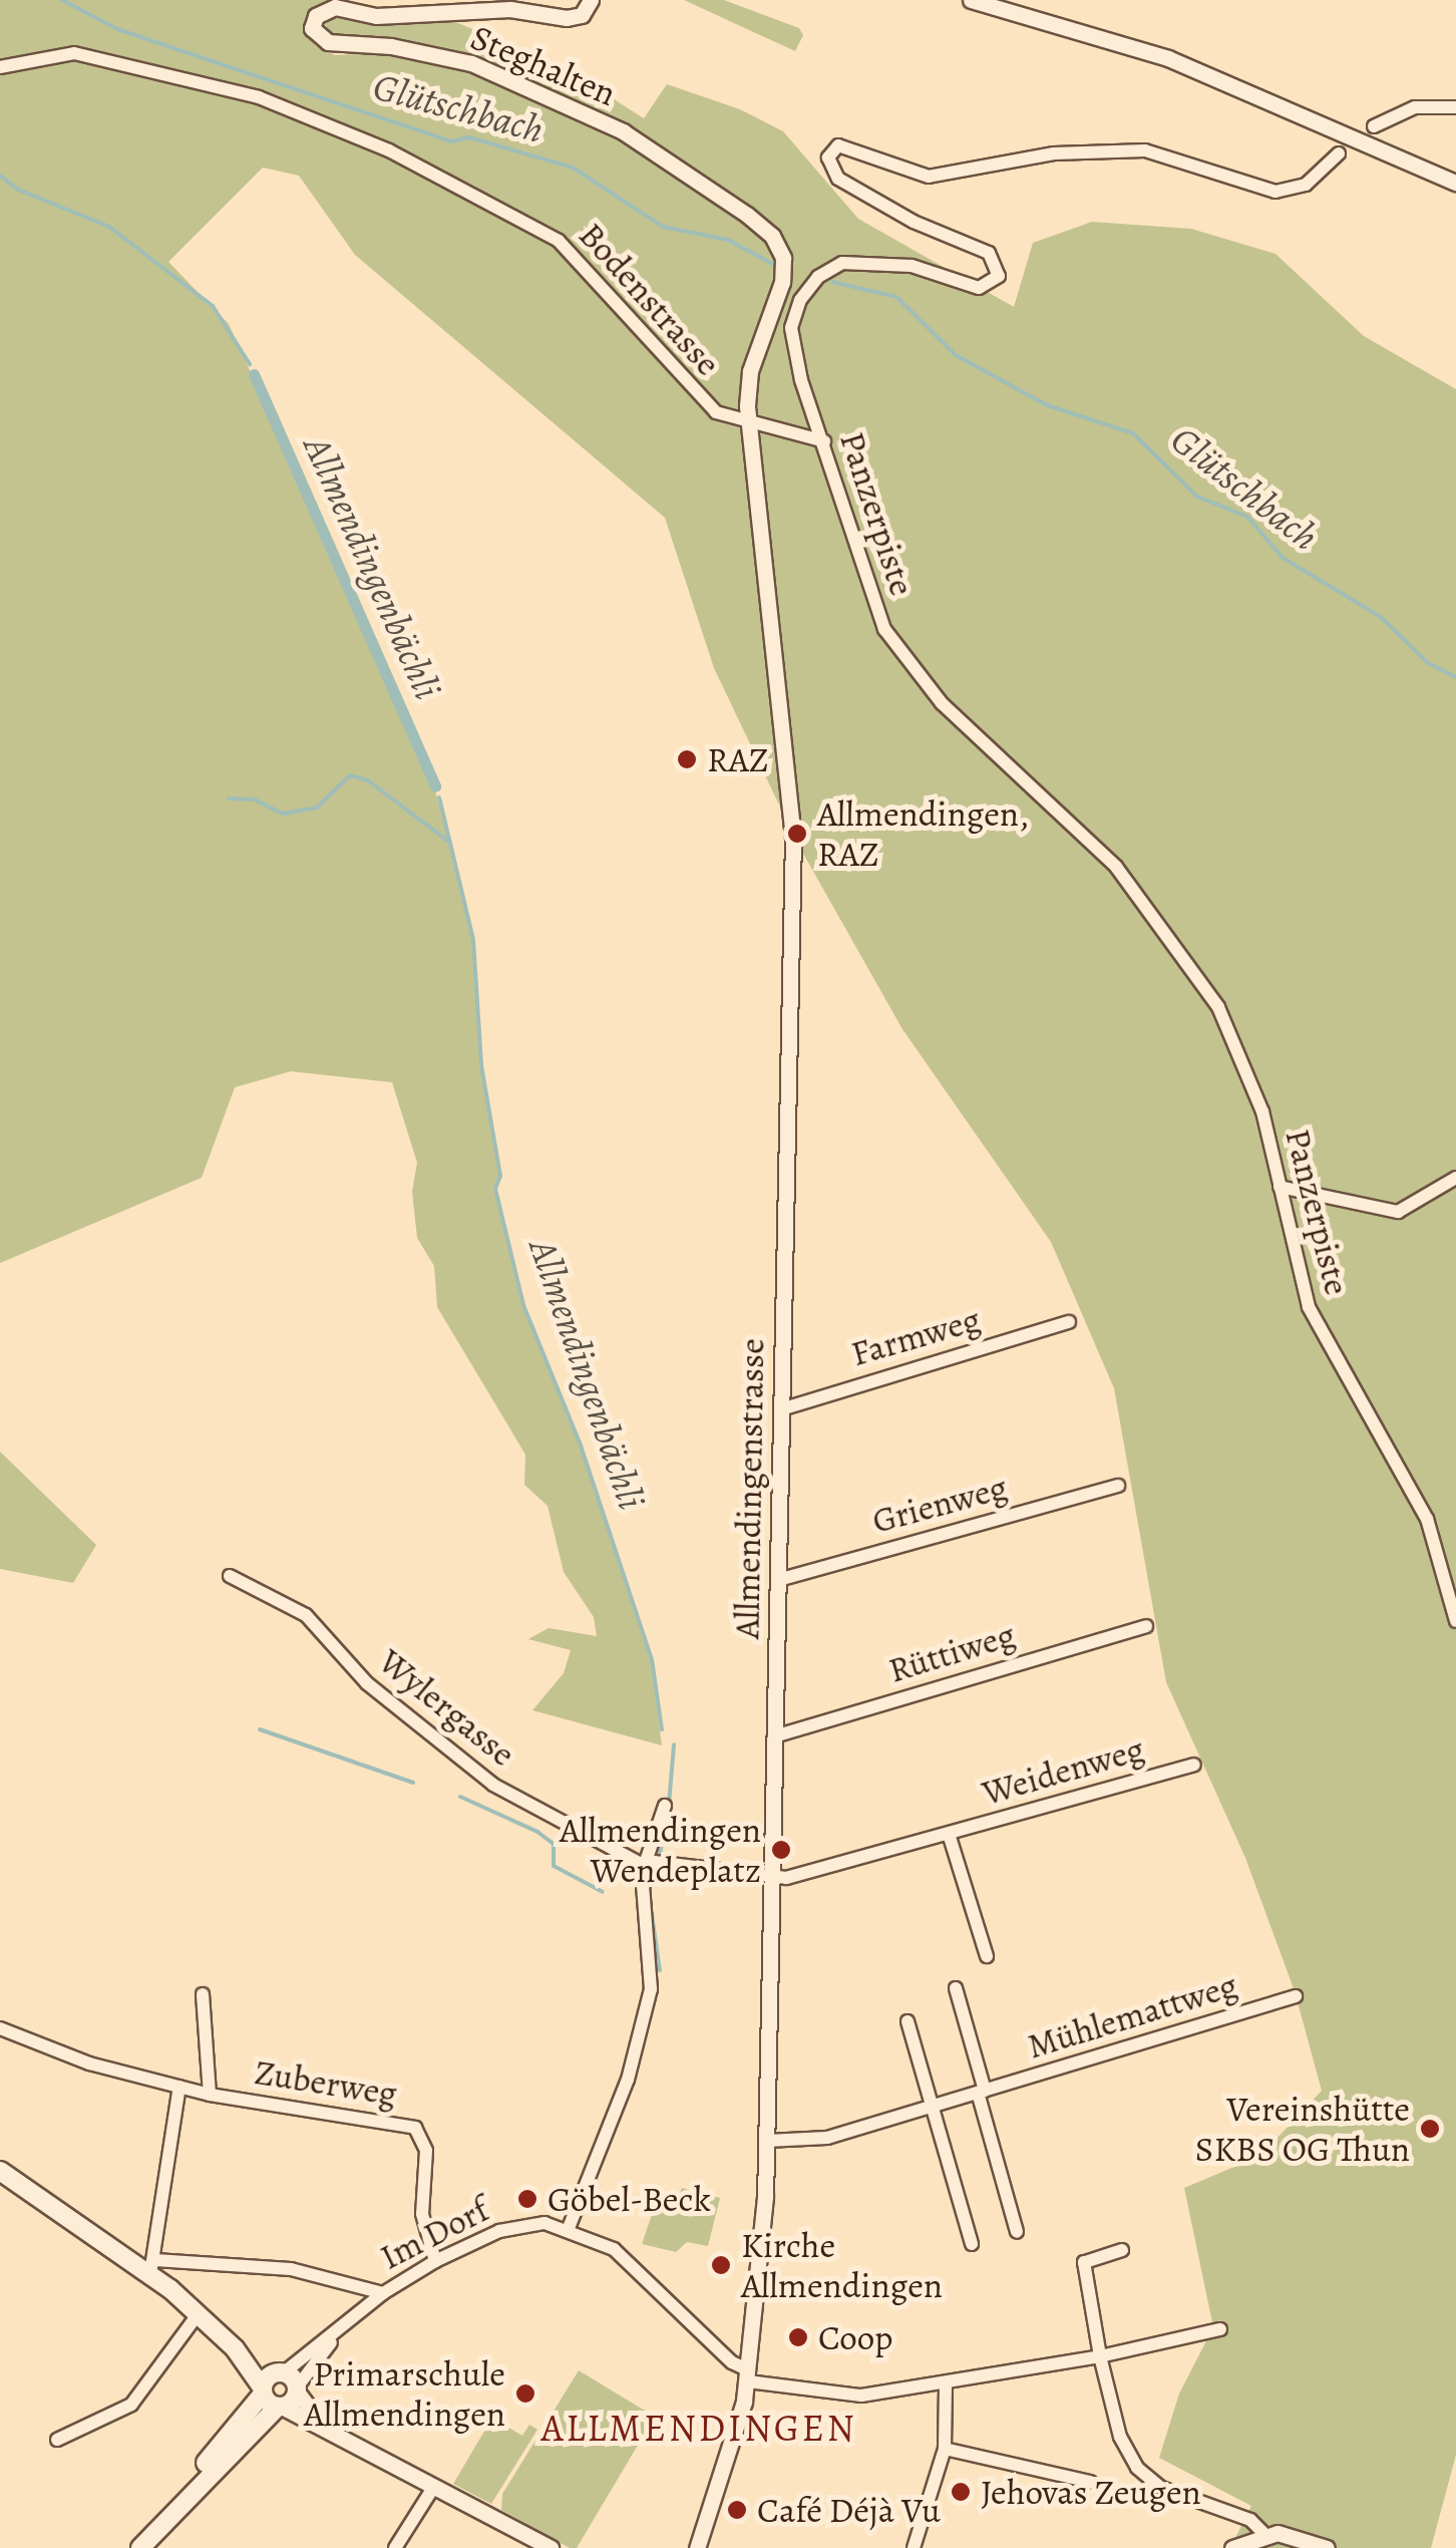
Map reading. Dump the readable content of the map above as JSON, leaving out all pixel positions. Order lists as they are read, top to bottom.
{
  "streets": {
    "street": [
      "Steghalten",
      "Bodenstrasse",
      "Panzerpiste",
      "Farmweg",
      "Allmendingenstrasse",
      "Grienweg",
      "Rüttiweg",
      "Wylergasse",
      "Weidenweg",
      "Mühlemattweg",
      "Zuberweg",
      "Im Dorf"
    ]
  },
  "crossings": [
    ["Steghalten", "Bodenstrasse"],
    ["Steghalten", "Allmendingenstrasse"],
    ["Bodenstrasse", "Panzerpiste"],
    ["Bodenstrasse", "Allmendingenstrasse"],
    ["Farmweg", "Allmendingenstrasse"],
    ["Allmendingenstrasse", "Grienweg"],
    ["Allmendingenstrasse", "Rüttiweg"],
    ["Allmendingenstrasse", "Wylergasse"],
    ["Allmendingenstrasse", "Weidenweg"],
    ["Allmendingenstrasse", "Mühlemattweg"],
    ["Allmendingenstrasse", "Im Dorf"],
    ["Wylergasse", "Weidenweg"],
    ["Zuberweg", "Im Dorf"]
  ],
  "districts": ["ALLMENDINGEN"],
  "water": ["Glütschbach", "Allmendingenbächli"],
  "places": [
    "RAZ",
    "Allmendingen, RAZ",
    "Allmendingen Wendeplatz",
    "Vereinshütte SKBS OG Thun",
    "Göbel-Beck",
    "Kirche Allmendingen",
    "Coop",
    "Primarschule Allmendingen",
    "Jehovas Zeugen",
    "Café Déjà Vu"
  ]
}
